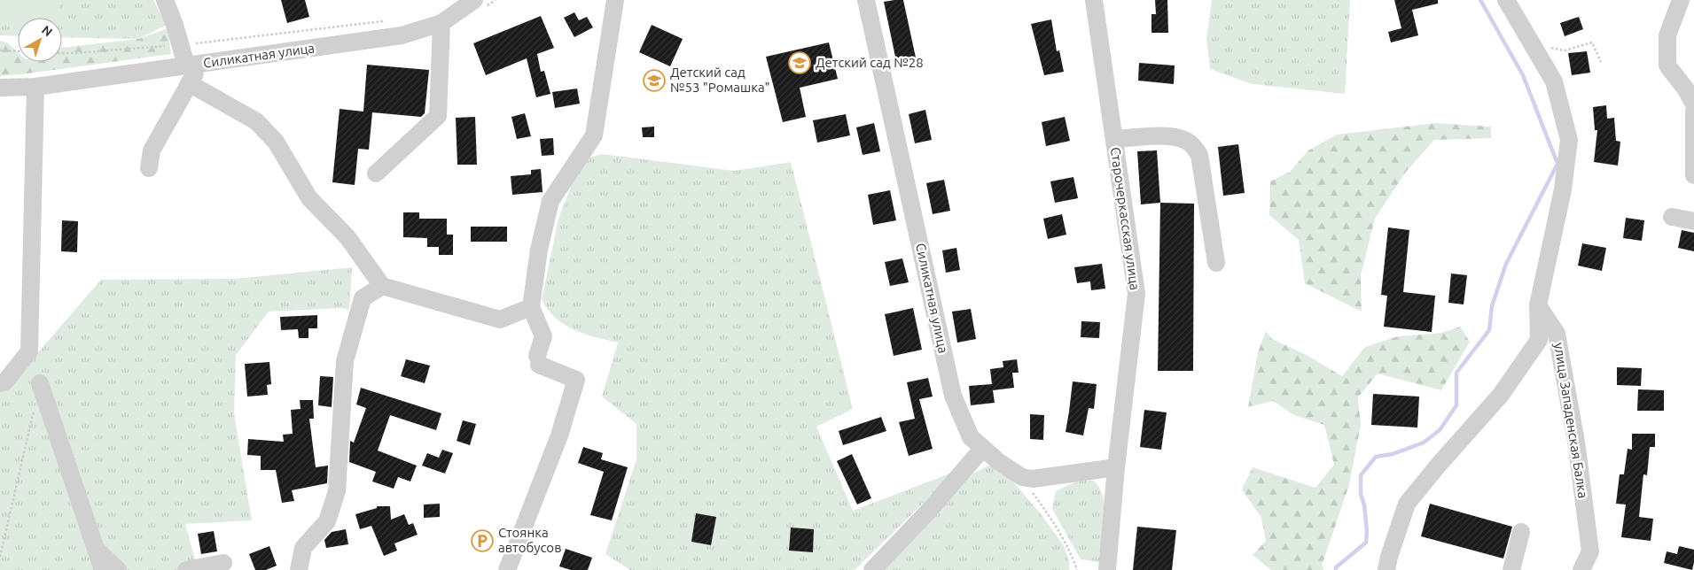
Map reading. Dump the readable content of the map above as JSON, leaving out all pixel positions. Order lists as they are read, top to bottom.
{
  "streets": {
    "street": ["Силикатная улица", "Старочеркасская улица", "улица Западенская Балка"]
  },
  "places": {
    "school or university": ["Детский сад №28", "Детский сад №53 \"Ромашка\""],
    "parking": ["Стоянка автобусов"]
  },
  "north": "top right"
}
